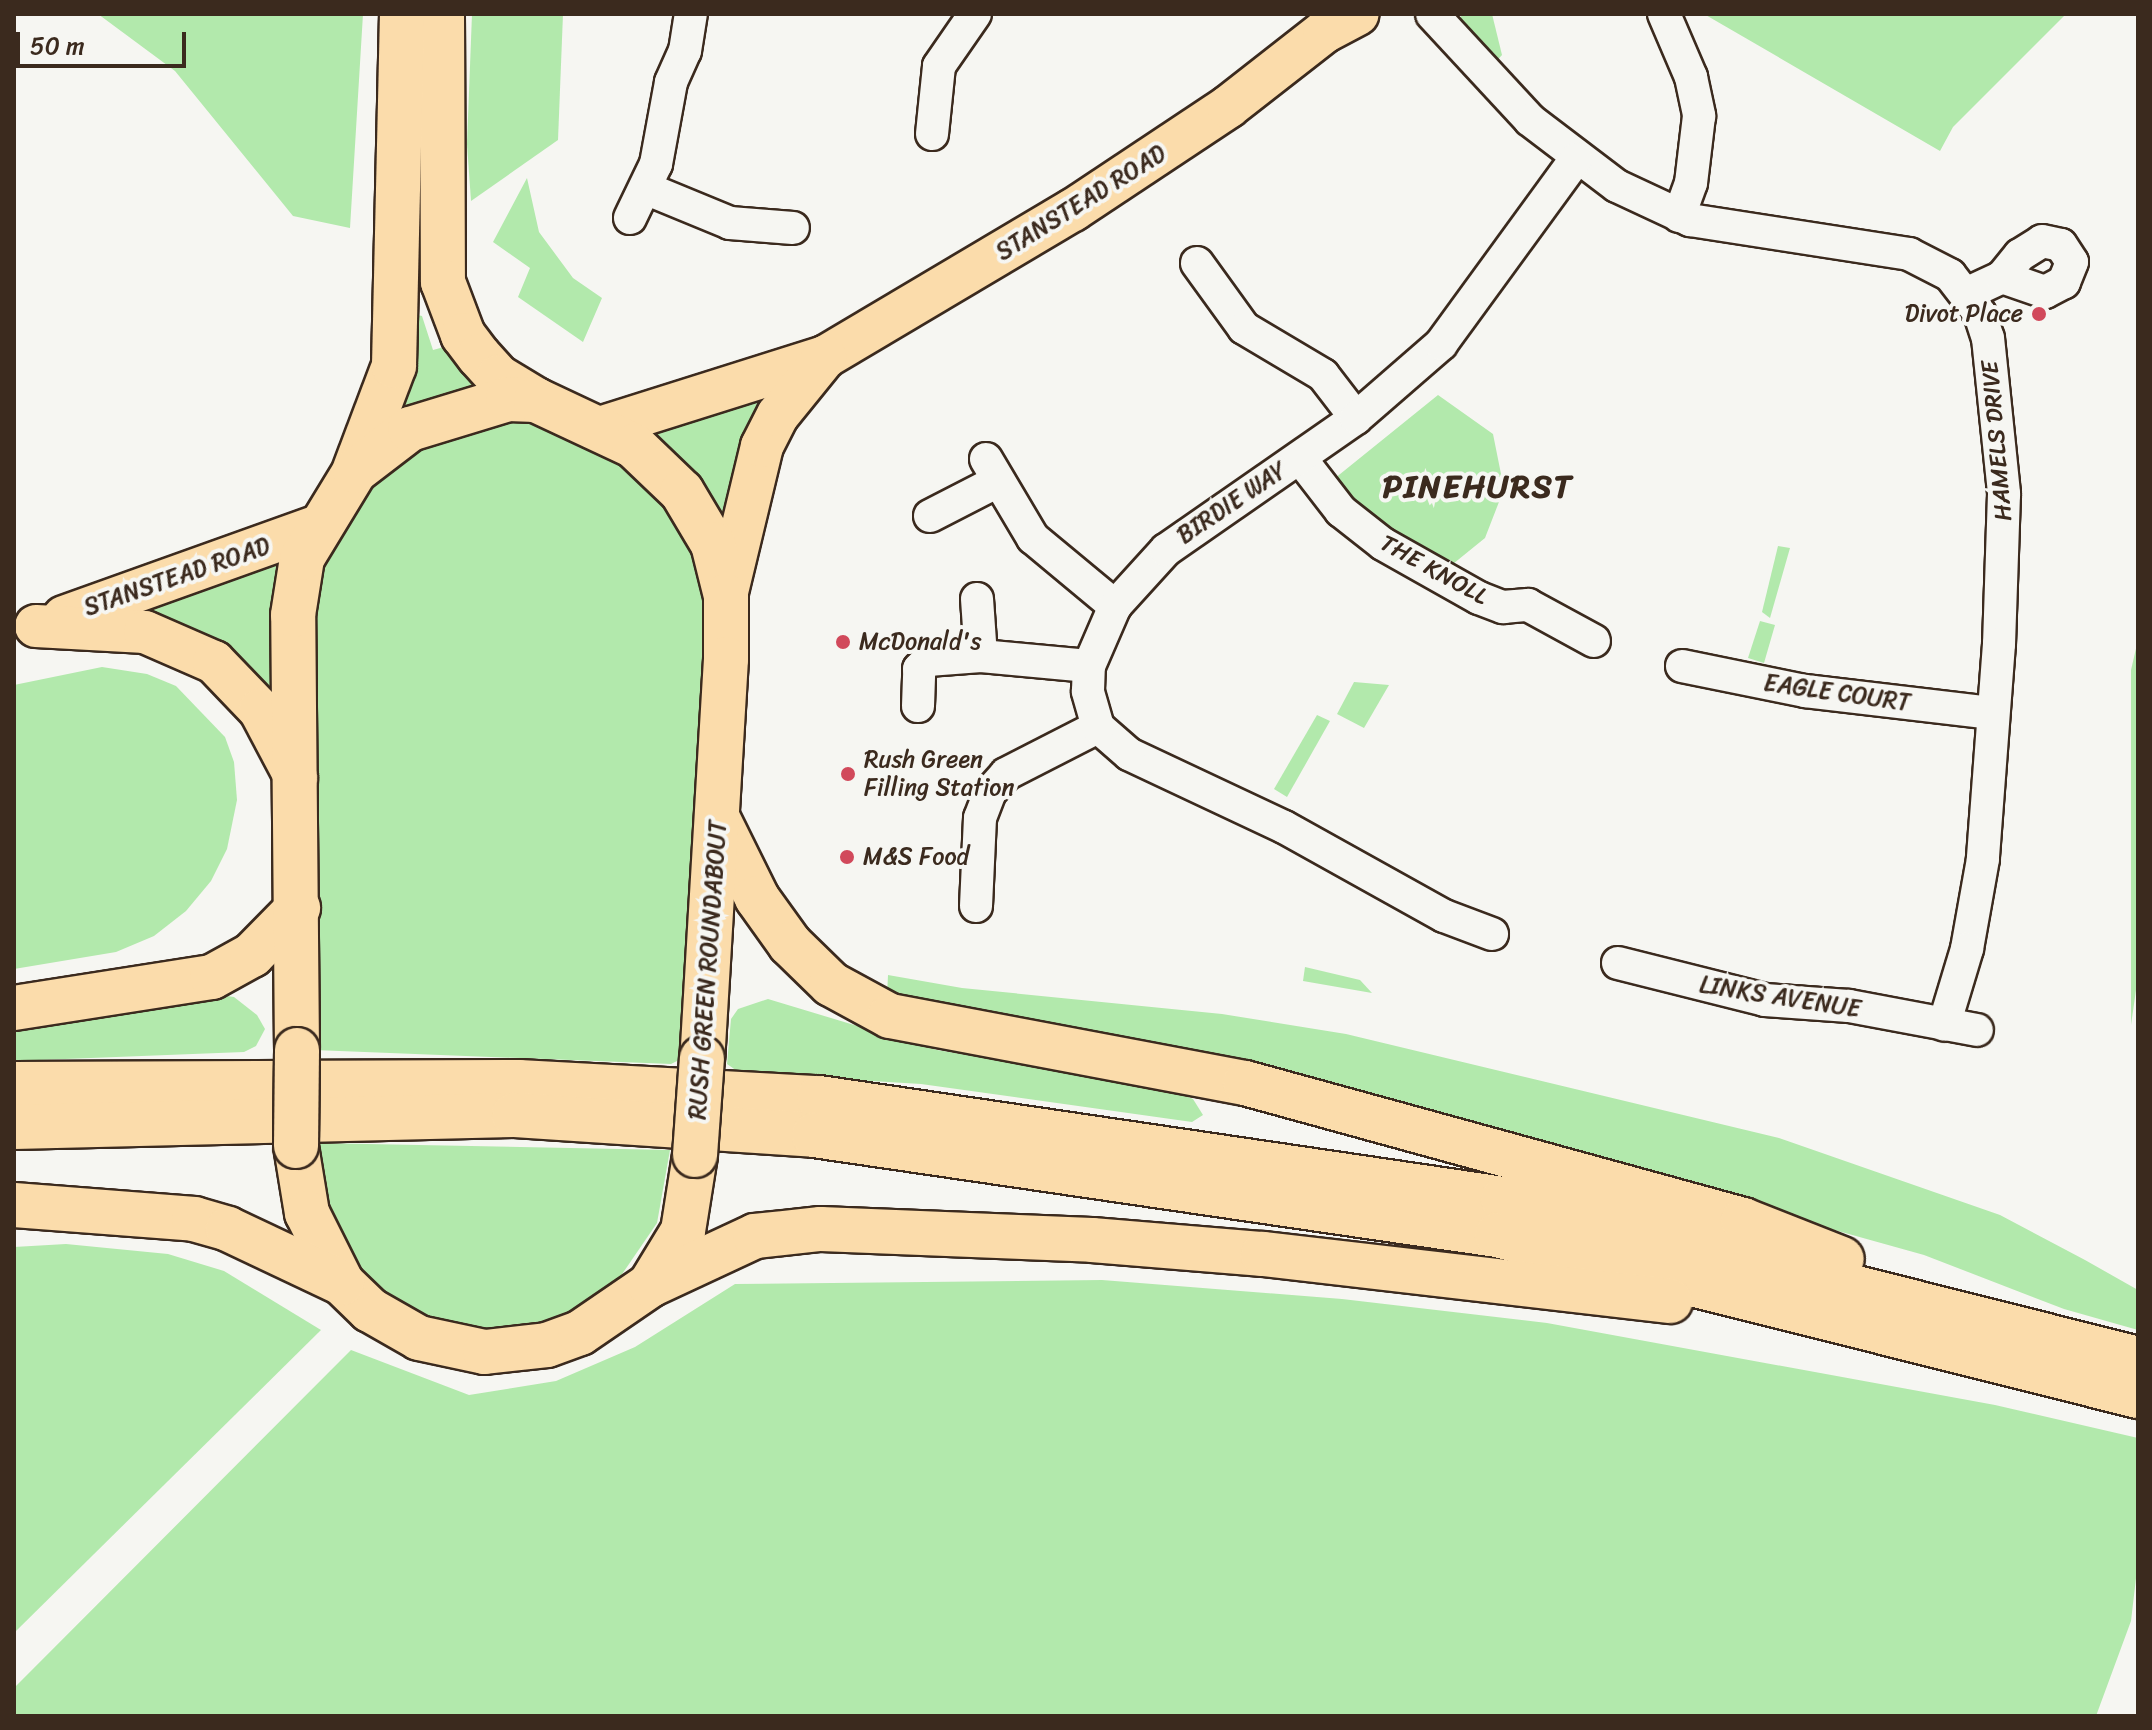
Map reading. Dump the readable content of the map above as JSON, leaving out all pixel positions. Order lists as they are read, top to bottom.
{
  "streets": {
    "highway": ["RUSH GREEN ROUNDABOUT"],
    "main road": ["STANSTEAD ROAD"],
    "street": [
      "HAMELS DRIVE",
      "BIRDIE WAY",
      "THE KNOLL",
      "EAGLE COURT",
      "LINKS AVENUE"
    ]
  },
  "crossings": [
    ["STANSTEAD ROAD", "RUSH GREEN ROUNDABOUT"],
    ["HAMELS DRIVE", "BIRDIE WAY"],
    ["HAMELS DRIVE", "EAGLE COURT"],
    ["HAMELS DRIVE", "LINKS AVENUE"],
    ["BIRDIE WAY", "THE KNOLL"]
  ],
  "districts": ["PINEHURST"],
  "places": [
    "Divot Place",
    "McDonald's",
    "Rush Green Filling Station",
    "M&S Food"
  ],
  "scale_bar": "50 m"
}
